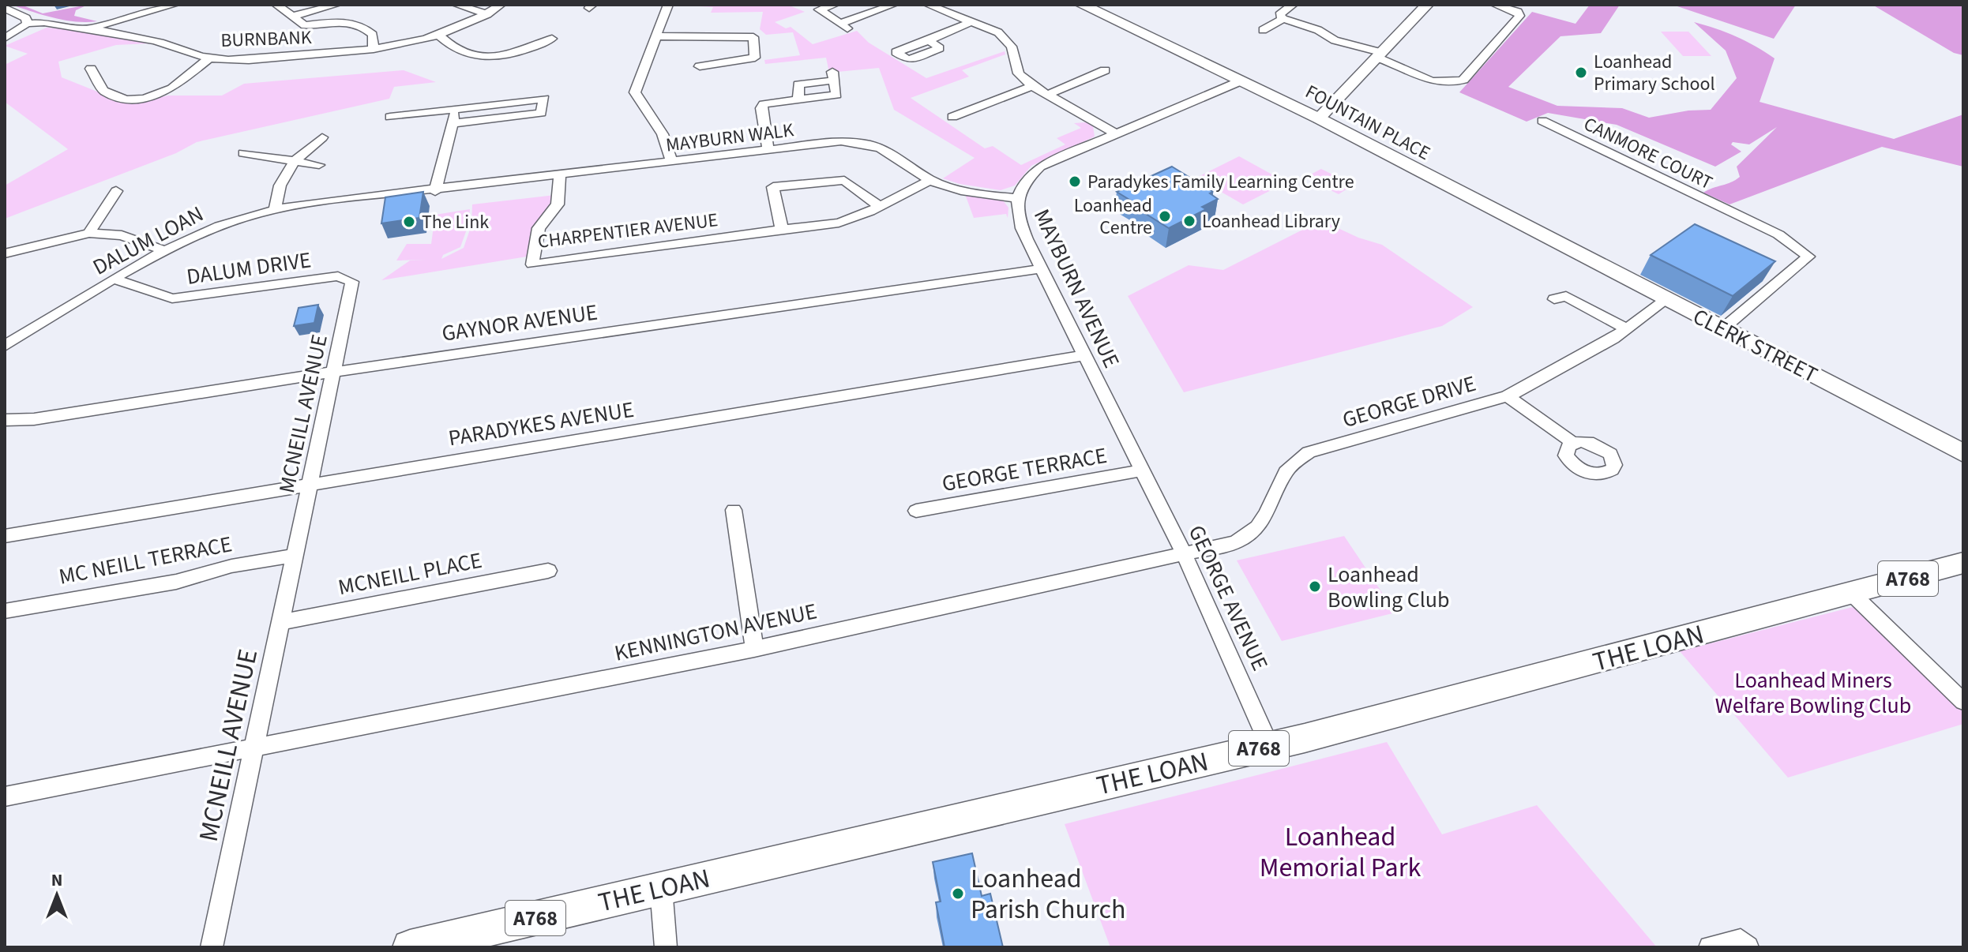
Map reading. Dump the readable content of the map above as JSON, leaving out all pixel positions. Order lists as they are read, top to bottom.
{
  "streets": {
    "main road": [
      "FOUNTAIN PLACE",
      "CLERK STREET",
      "A768",
      "THE LOAN"
    ],
    "street": [
      "BURNBANK",
      "MAYBURN WALK",
      "CANMORE COURT",
      "CHARPENTIER AVENUE",
      "DALUM LOAN",
      "DALUM DRIVE",
      "MAYBURN AVENUE",
      "GAYNOR AVENUE",
      "GEORGE DRIVE",
      "MCNEILL AVENUE",
      "PARADYKES AVENUE",
      "GEORGE TERRACE",
      "MC NEILL TERRACE",
      "MCNEILL PLACE",
      "GEORGE AVENUE",
      "KENNINGTON AVENUE"
    ]
  },
  "crossings": [
    ["FOUNTAIN PLACE", "MAYBURN AVENUE"],
    ["FOUNTAIN PLACE", "CLERK STREET"],
    ["MAYBURN WALK", "CHARPENTIER AVENUE"],
    ["MAYBURN WALK", "DALUM LOAN"],
    ["MAYBURN WALK", "MAYBURN AVENUE"],
    ["CANMORE COURT", "CLERK STREET"],
    ["DALUM LOAN", "DALUM DRIVE"],
    ["DALUM DRIVE", "MCNEILL AVENUE"],
    ["MAYBURN AVENUE", "GAYNOR AVENUE"],
    ["MAYBURN AVENUE", "PARADYKES AVENUE"],
    ["MAYBURN AVENUE", "GEORGE TERRACE"],
    ["MAYBURN AVENUE", "GEORGE AVENUE"],
    ["GAYNOR AVENUE", "MCNEILL AVENUE"],
    ["CLERK STREET", "GEORGE DRIVE"],
    ["GEORGE DRIVE", "GEORGE AVENUE"],
    ["GEORGE DRIVE", "KENNINGTON AVENUE"],
    ["MCNEILL AVENUE", "PARADYKES AVENUE"],
    ["MCNEILL AVENUE", "MC NEILL TERRACE"],
    ["MCNEILL AVENUE", "MCNEILL PLACE"],
    ["MCNEILL AVENUE", "KENNINGTON AVENUE"],
    ["GEORGE TERRACE", "GEORGE AVENUE"],
    ["GEORGE AVENUE", "KENNINGTON AVENUE"],
    ["GEORGE AVENUE", "THE LOAN"]
  ],
  "parks": ["Loanhead Miners Welfare Bowling Club", "Loanhead Memorial Park"],
  "places": [
    "Loanhead Primary School",
    "Paradykes Family Learning Centre",
    "Loanhead Centre",
    "Loanhead Library",
    "The Link",
    "Loanhead Bowling Club",
    "Loanhead Parish Church"
  ],
  "north": "top"
}
